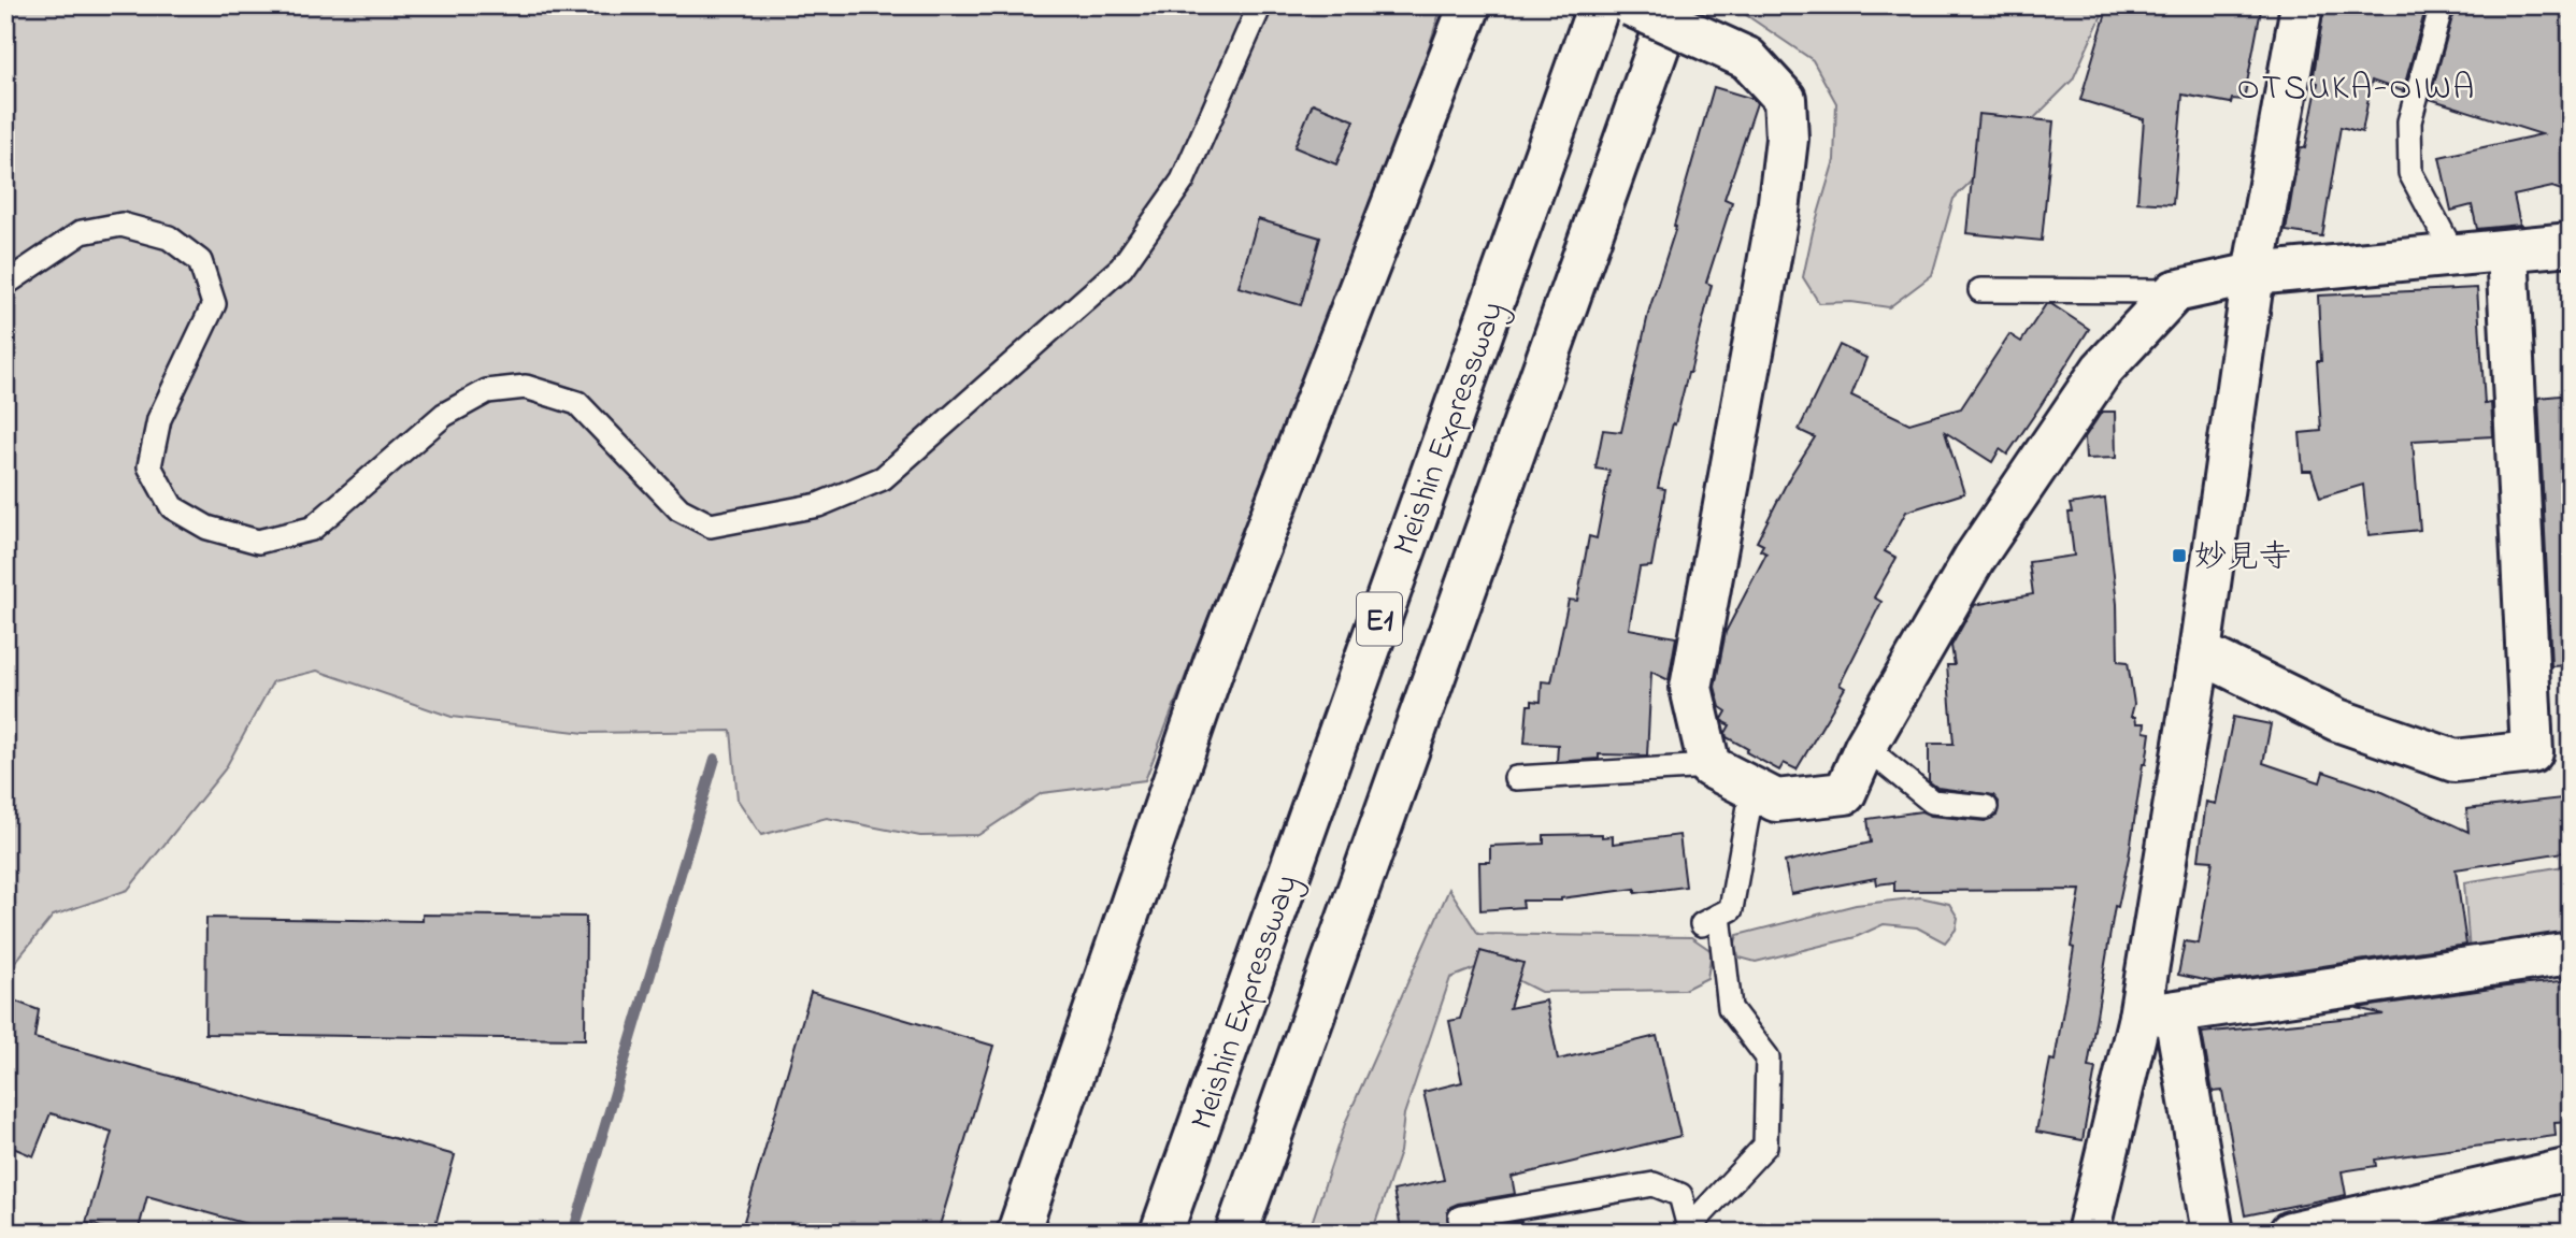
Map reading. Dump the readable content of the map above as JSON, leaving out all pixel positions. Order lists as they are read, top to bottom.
{
  "streets": {
    "main road": ["Meishin Expressway", "E1"]
  },
  "districts": ["OTSUKA-OIWA"],
  "places": {
    "transit": ["妙見寺"]
  }
}
